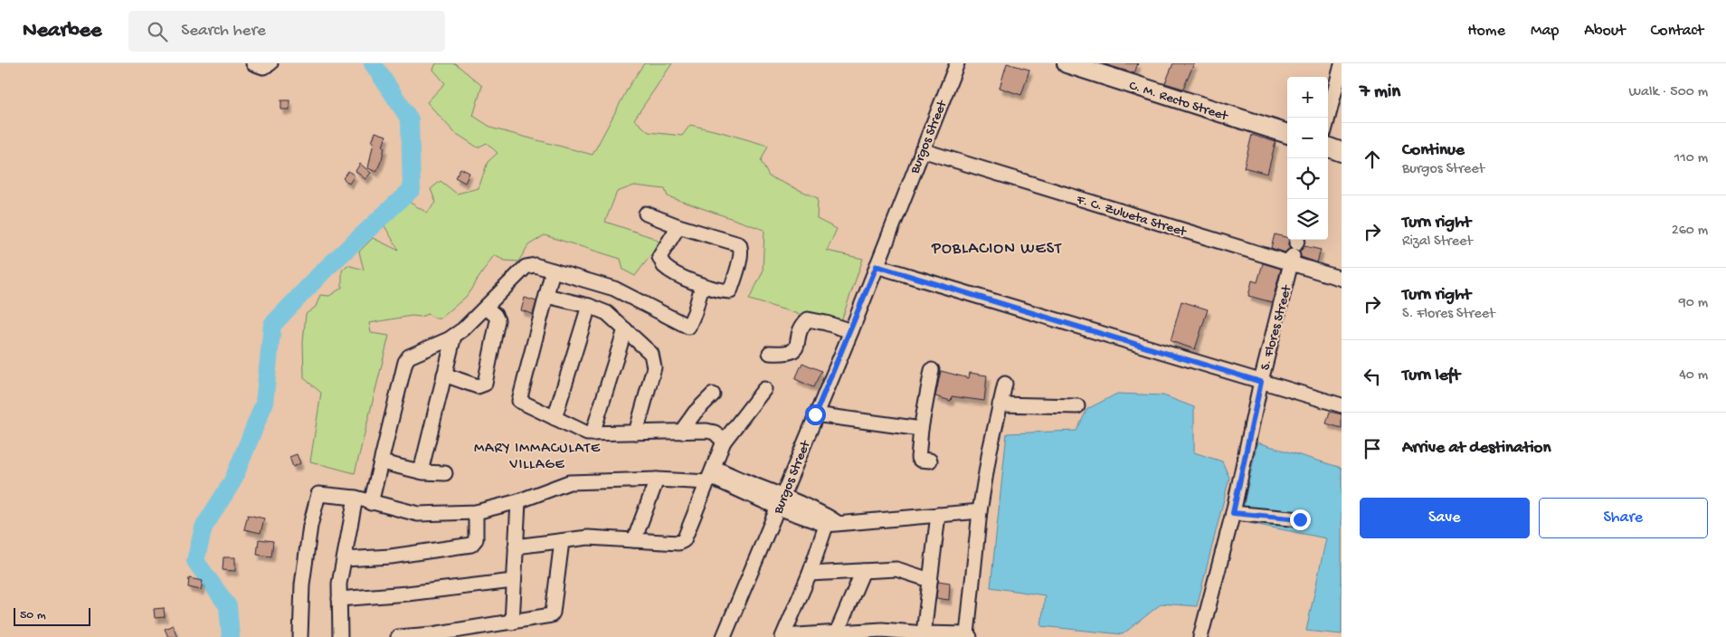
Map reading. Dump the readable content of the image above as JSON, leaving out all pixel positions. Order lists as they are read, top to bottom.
{
  "streets": {
    "main road": ["C. M. Recto Street"],
    "street": ["Burgos Street", "F. C. Zulueta Street", "S. Flores Street"]
  },
  "crossings": [
    ["Burgos Street", "F. C. Zulueta Street"],
    ["F. C. Zulueta Street", "S. Flores Street"]
  ],
  "districts": ["POBLACION WEST", "MARY IMMACULATE VILLAGE"],
  "scale_bar": "50 m",
  "page": {
    "header": "Nearbee",
    "search": "Search here",
    "nav": [
      "Home",
      "Map",
      "About",
      "Contact"
    ],
    "heading": ["7 min", "Walk · 500 m"],
    "map_buttons": ["+", "−"],
    "list": [
      ["Continue", "Burgos Street", "110 m"],
      ["Turn right", "Rizal Street", "260 m"],
      ["Turn right", "S. Flores Street", "90 m"],
      ["Turn left", "40 m"],
      "Arrive at destination"
    ],
    "buttons": ["Save", "Share"],
    "scale": "50 m"
  }
}
